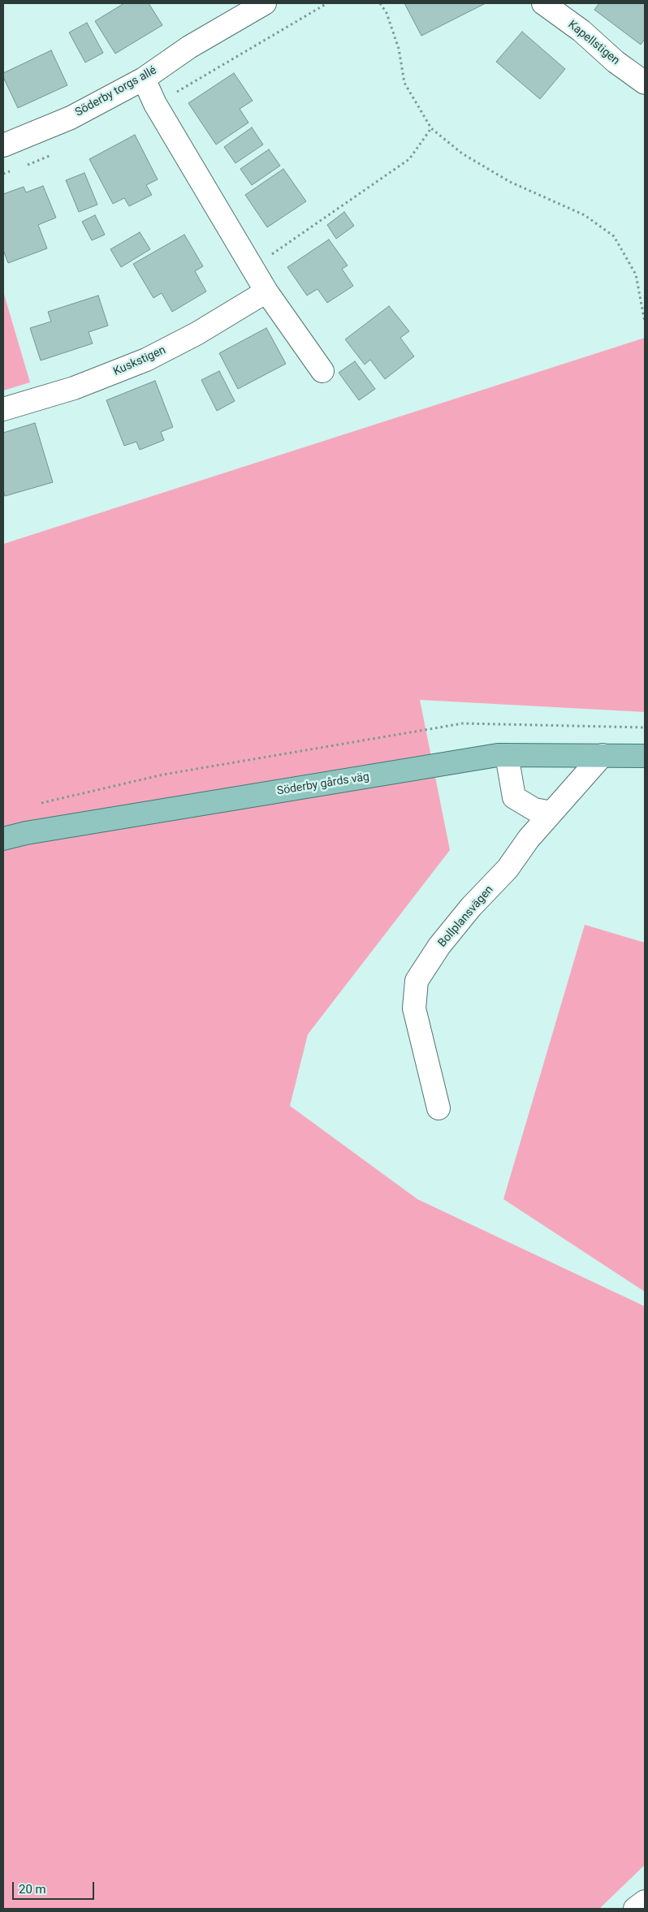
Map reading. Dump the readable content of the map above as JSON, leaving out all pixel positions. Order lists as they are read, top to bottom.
{
  "streets": {
    "main road": ["Söderby gårds väg"],
    "street": [
      "Kapellstigen",
      "Söderby torgs allé",
      "Kuskstigen",
      "Bollplansvägen"
    ]
  },
  "crossings": [
    ["Söderby gårds väg", "Bollplansvägen"]
  ],
  "scale_bar": "20 m"
}
